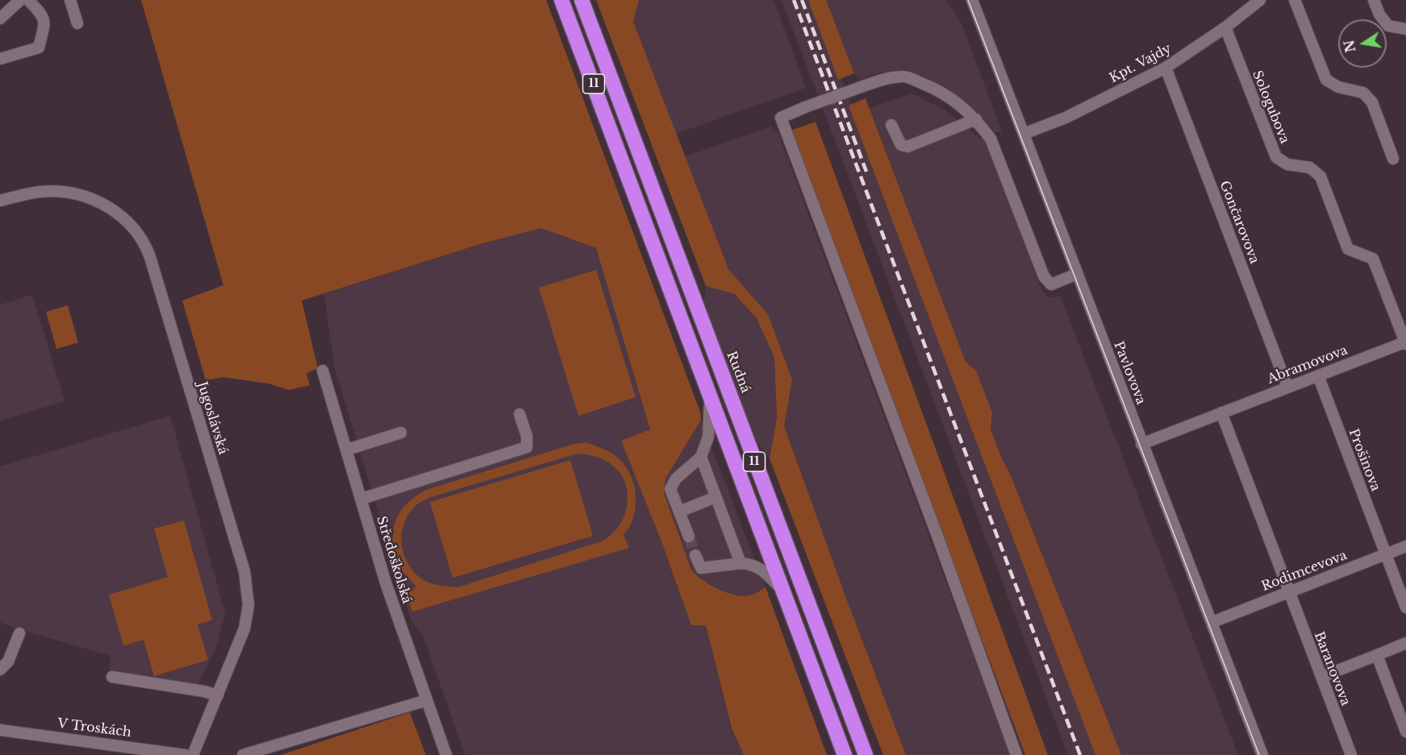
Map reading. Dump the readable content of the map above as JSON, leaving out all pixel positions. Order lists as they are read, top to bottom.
{
  "streets": {
    "highway": ["11", "Rudná"],
    "street": [
      "Kpt. Vajdy",
      "Sologubova",
      "Gončarovova",
      "Abramovova",
      "Pavlovova",
      "Jugoslávská",
      "Prošinova",
      "Středoškolská",
      "Rodimcevova",
      "Baranovova",
      "V Troskách"
    ]
  },
  "crossings": [
    ["Kpt. Vajdy", "Sologubova"],
    ["Kpt. Vajdy", "Gončarovova"],
    ["Kpt. Vajdy", "Pavlovova"],
    ["Sologubova", "Abramovova"],
    ["Gončarovova", "Abramovova"],
    ["Abramovova", "Pavlovova"],
    ["Abramovova", "Prošinova"],
    ["Pavlovova", "Rodimcevova"],
    ["Prošinova", "Rodimcevova"],
    ["Rodimcevova", "Baranovova"]
  ],
  "north": "left"
}
